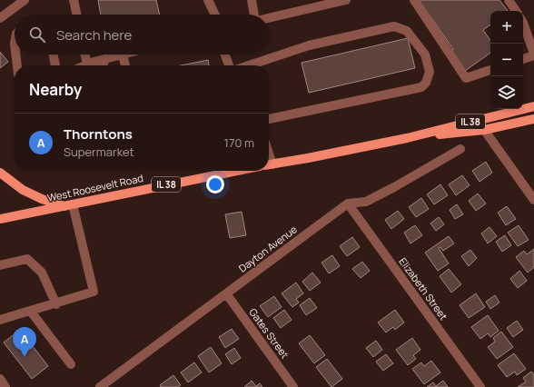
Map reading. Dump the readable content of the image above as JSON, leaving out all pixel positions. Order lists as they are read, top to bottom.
{
  "streets": {
    "main road": ["IL 38", "West Roosevelt Road"],
    "street": ["Dayton Avenue", "Elizabeth Street", "Gates Street"]
  },
  "crossings": [
    ["Dayton Avenue", "Elizabeth Street"],
    ["Dayton Avenue", "Gates Street"]
  ],
  "page": {
    "map_buttons": ["+", "−"],
    "search": "Search here",
    "heading": "Nearby",
    "list": [
      {
        "mark": "A",
        "name": "Thorntons",
        "note": "Supermarket",
        "value": "170 m"
      }
    ],
    "pins": "A"
  }
}
